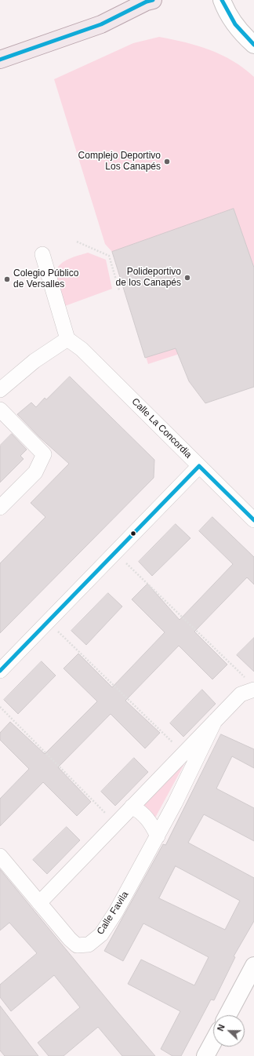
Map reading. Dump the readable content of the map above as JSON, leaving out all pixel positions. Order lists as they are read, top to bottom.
{
  "streets": {
    "street": ["Calle La Concordia", "Calle Favila"]
  },
  "places": ["Complejo Deportivo Los Canapés", "Polideportivo de los Canapés", "Colegio Público de Versalles"],
  "north": "left"
}
